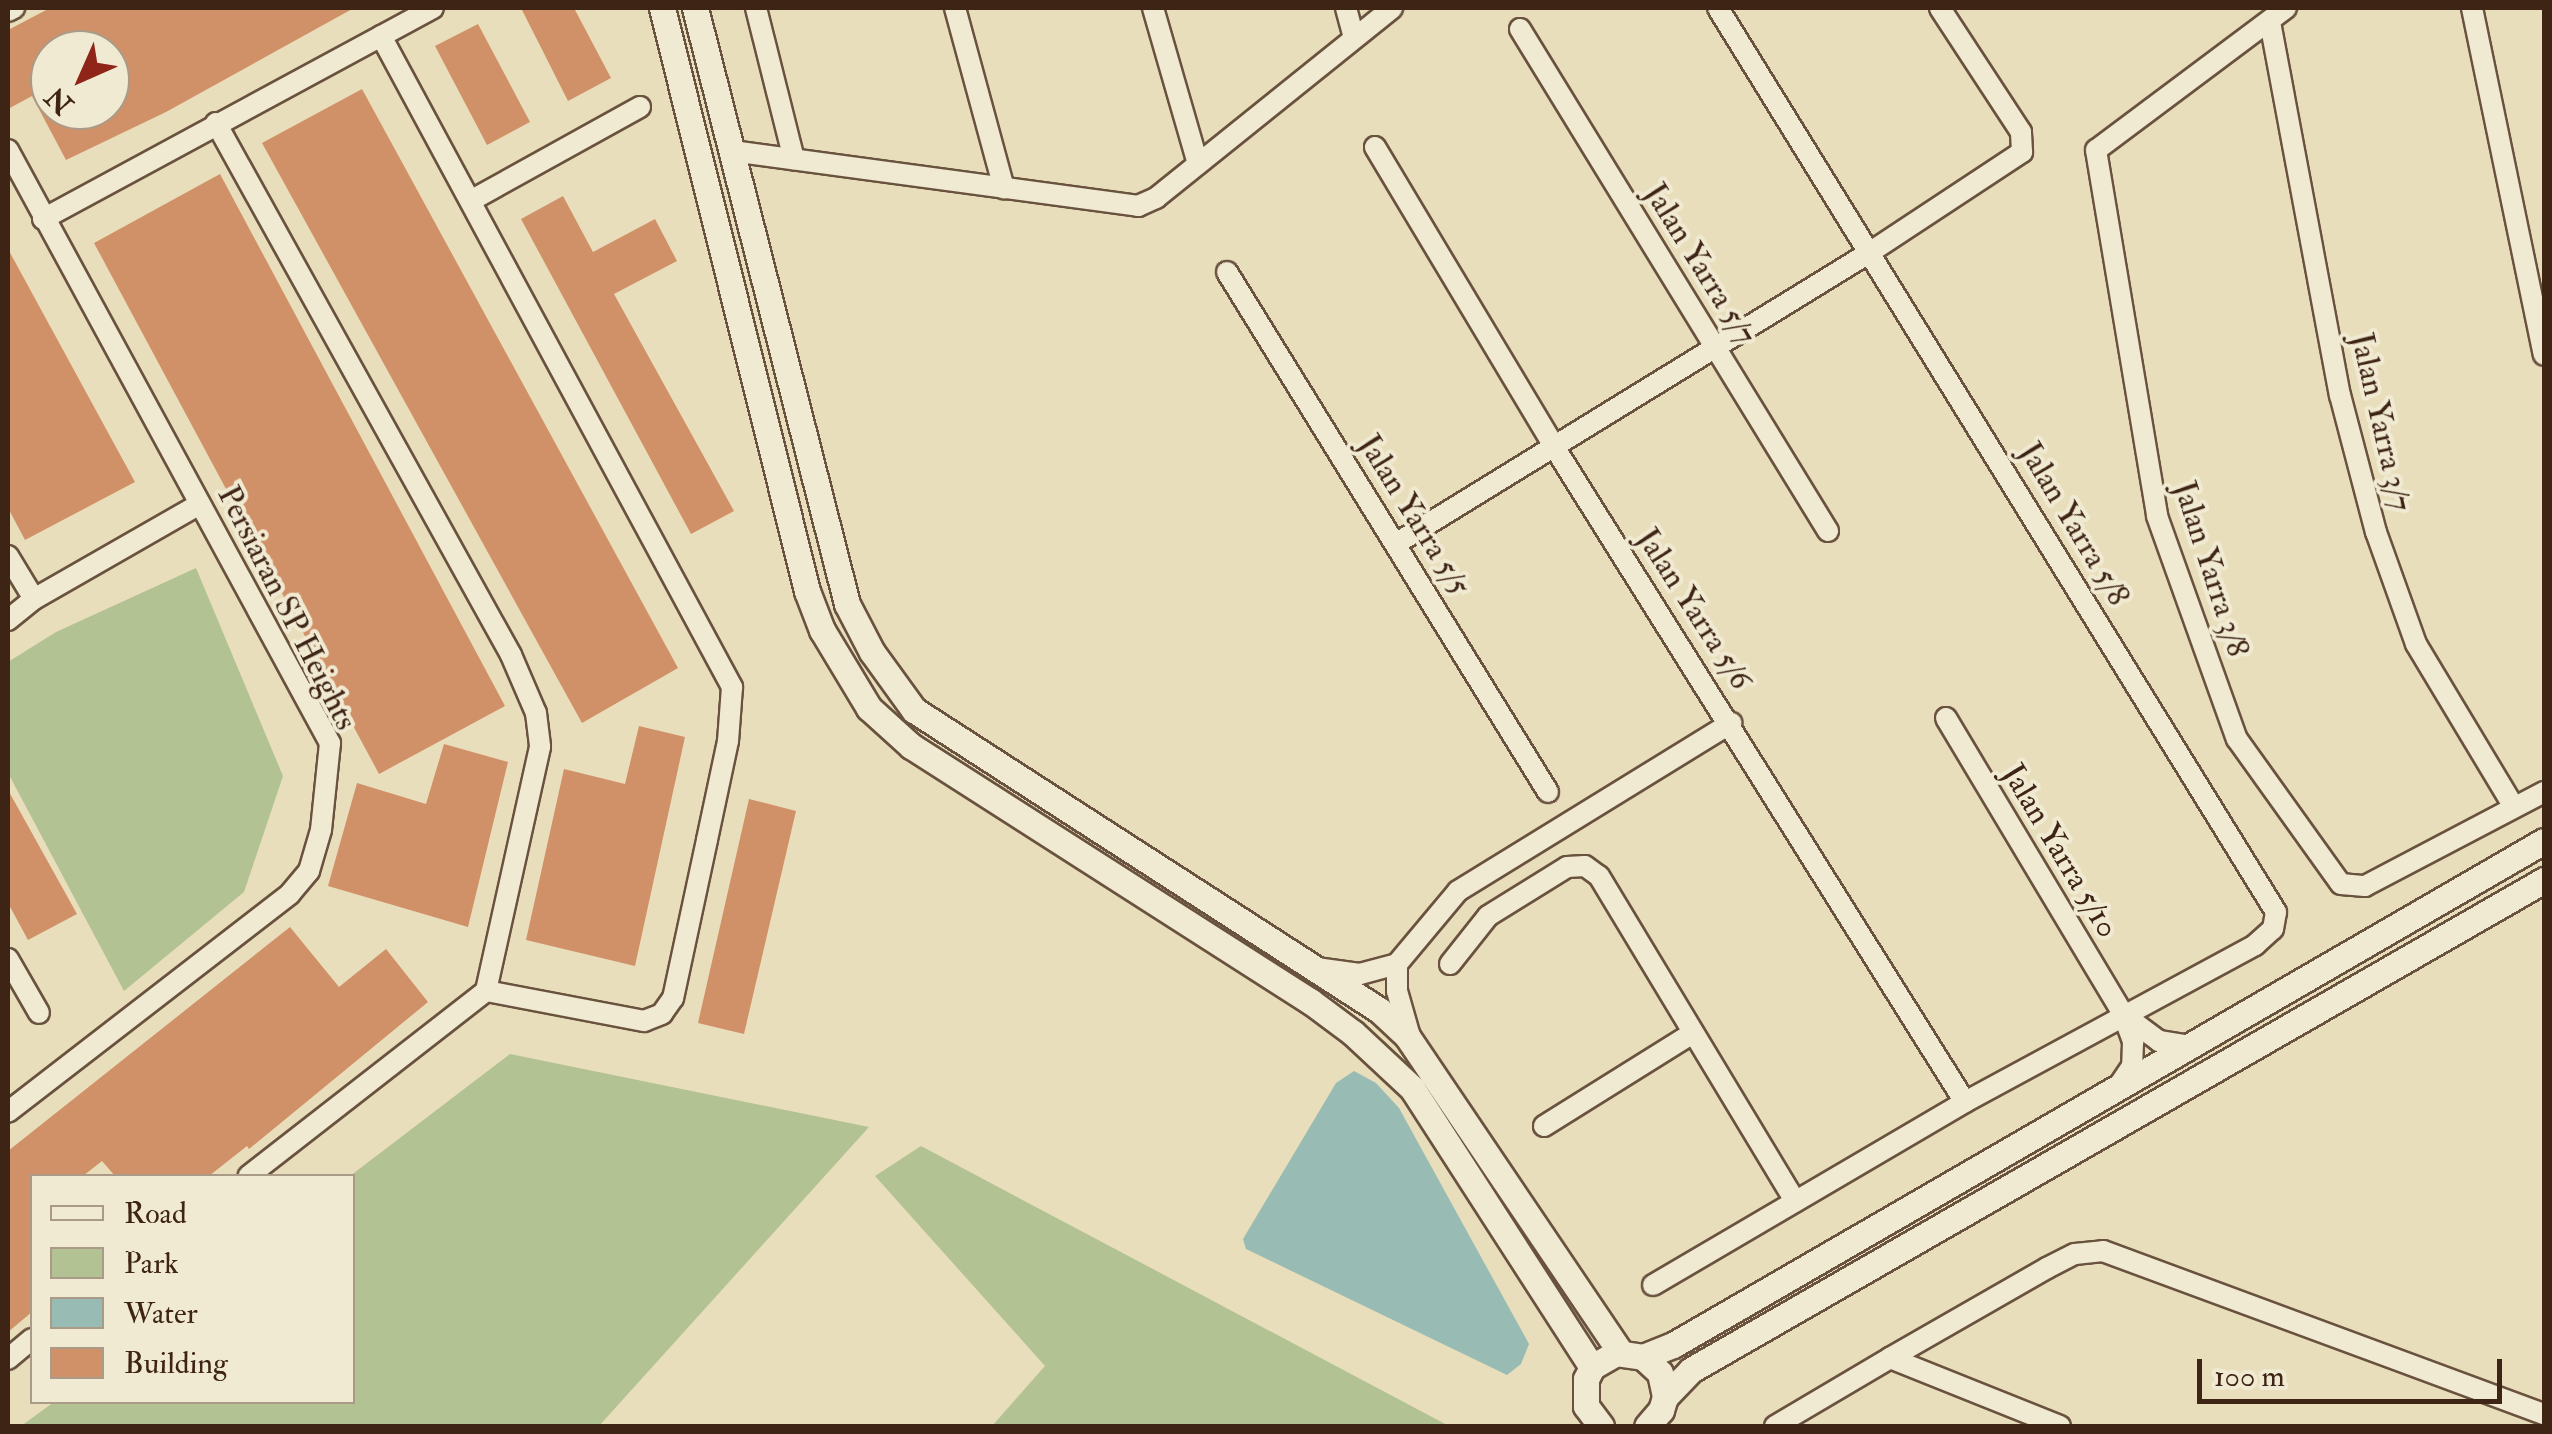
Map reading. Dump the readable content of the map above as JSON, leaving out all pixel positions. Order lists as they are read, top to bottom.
{
  "streets": {
    "street": [
      "Jalan Yarra 5/7",
      "Jalan Yarra 3/7",
      "Jalan Yarra 5/5",
      "Jalan Yarra 5/8",
      "Jalan Yarra 3/8",
      "Persiaran SP Heights",
      "Jalan Yarra 5/6",
      "Jalan Yarra 5/10"
    ]
  },
  "crossings": [
    ["Jalan Yarra 3/7", "Jalan Yarra 3/8"],
    ["Jalan Yarra 5/8", "Jalan Yarra 5/10"]
  ],
  "legend": [
    "Road",
    "Park",
    "Water",
    "Building"
  ],
  "scale_bar": "100 m",
  "north": "bottom left"
}
